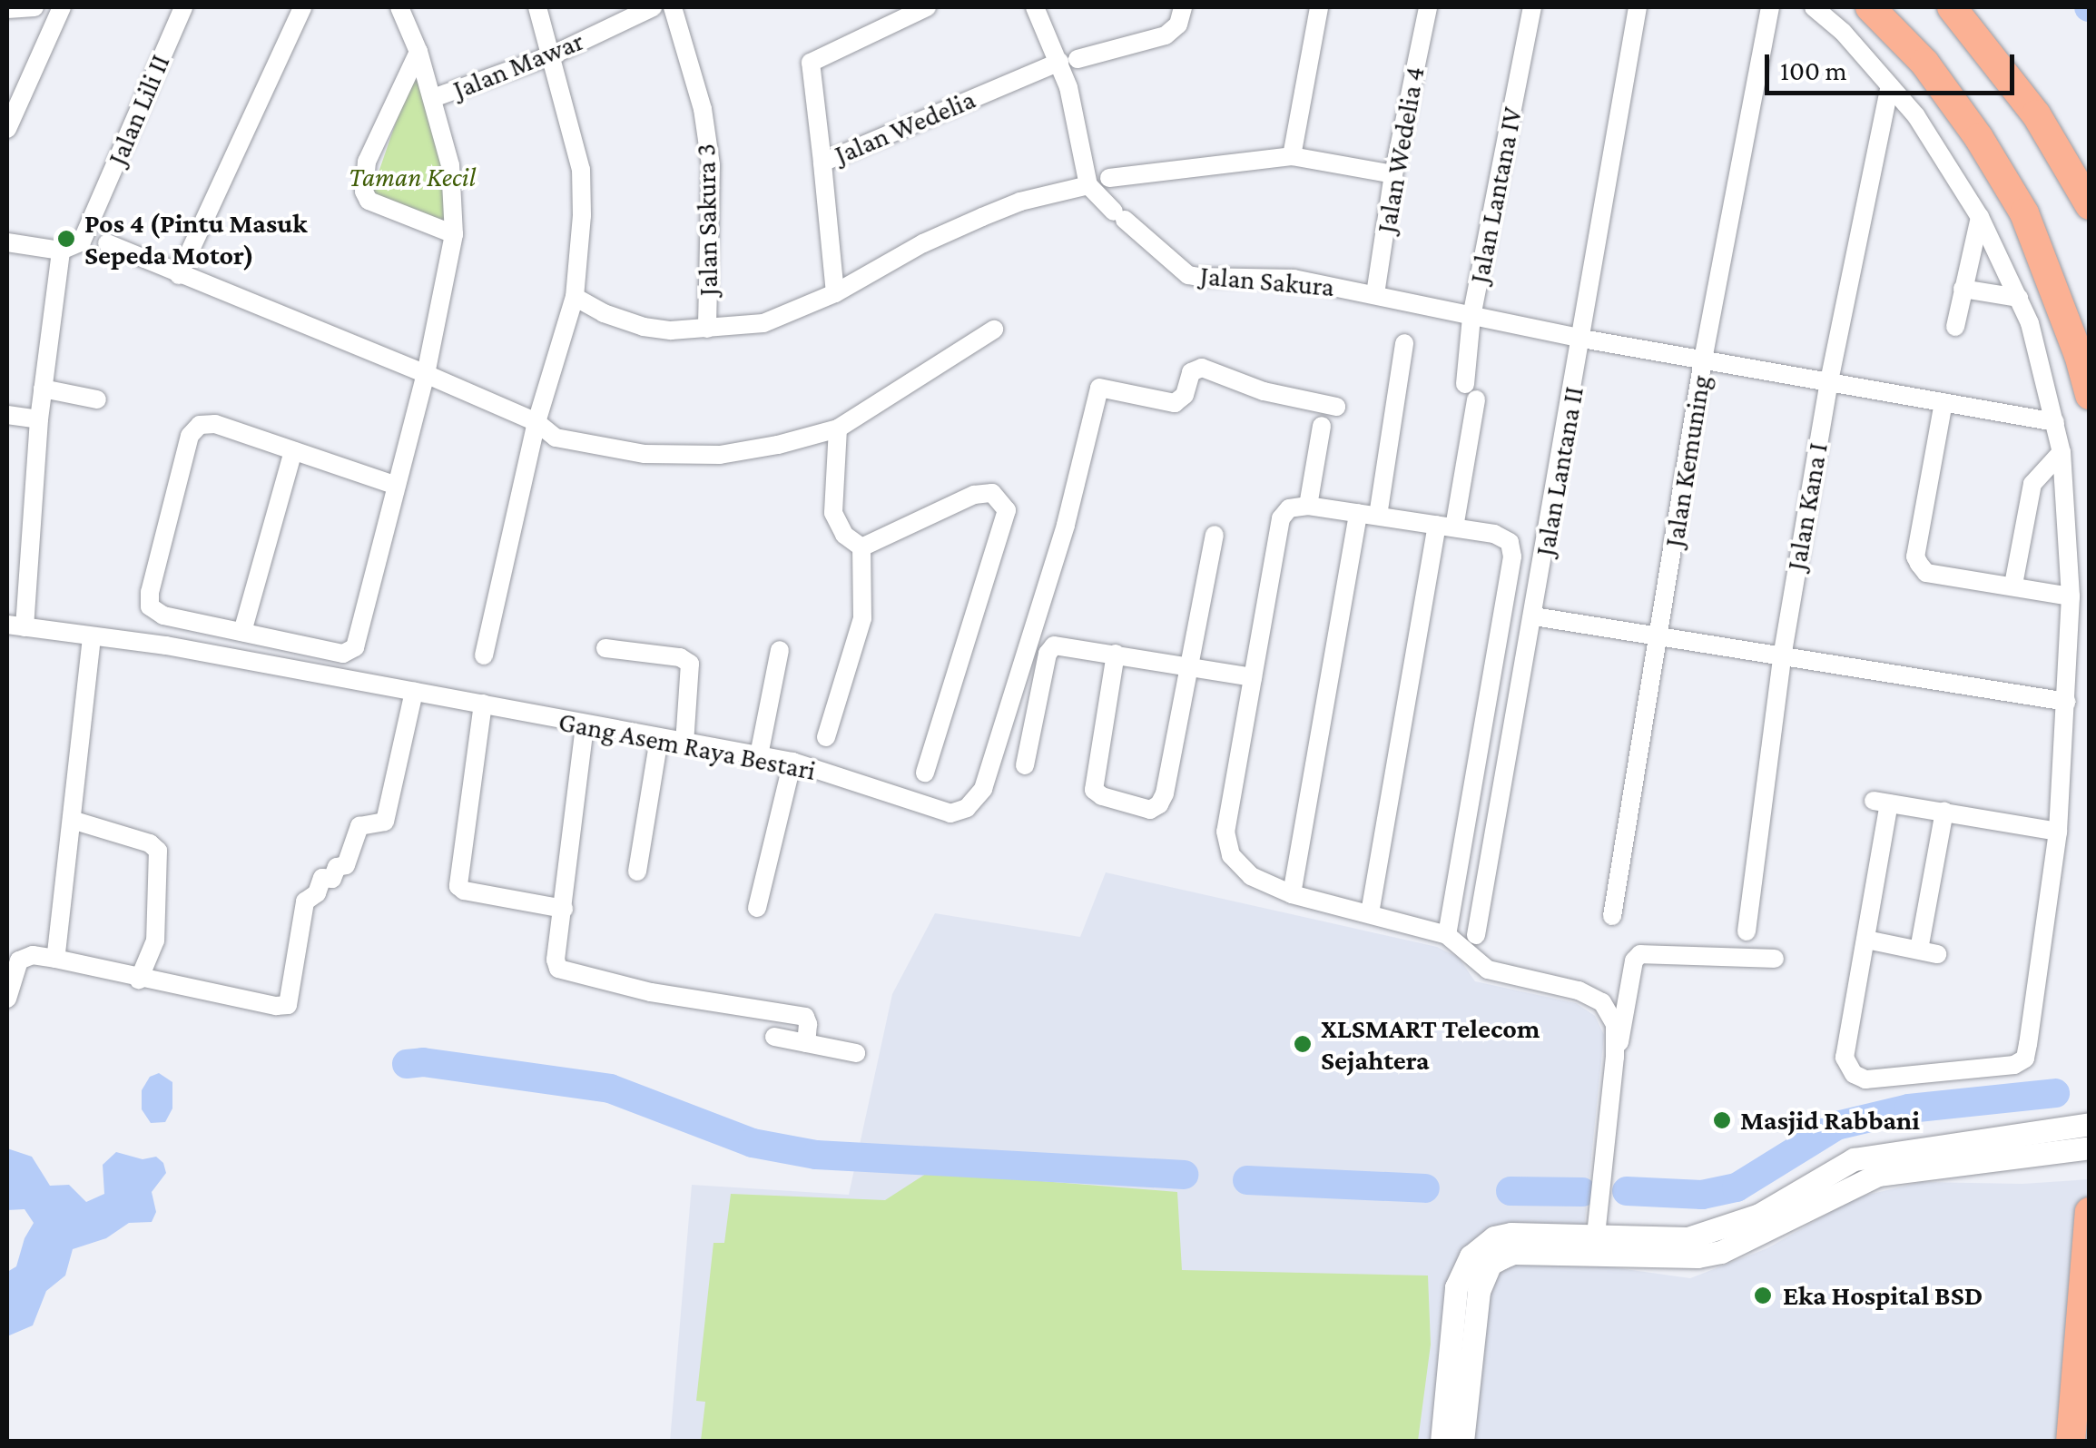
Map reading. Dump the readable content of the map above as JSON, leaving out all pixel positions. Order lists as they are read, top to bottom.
{
  "streets": {
    "street": [
      "Jalan Mawar",
      "Jalan Lili II",
      "Jalan Wedelia",
      "Jalan Wedelia 4",
      "Jalan Lantana IV",
      "Jalan Sakura 3",
      "Jalan Sakura",
      "Jalan Kemuning",
      "Jalan Lantana II",
      "Jalan Kana I",
      "Gang Asem Raya Bestari"
    ]
  },
  "crossings": [
    ["Jalan Wedelia", "Jalan Sakura"],
    ["Jalan Wedelia 4", "Jalan Sakura"],
    ["Jalan Lantana IV", "Jalan Sakura"],
    ["Jalan Sakura", "Jalan Kemuning"],
    ["Jalan Sakura", "Jalan Lantana II"],
    ["Jalan Sakura", "Jalan Kana I"]
  ],
  "parks": ["Taman Kecil"],
  "places": [
    "Pos 4 (Pintu Masuk Sepeda Motor)",
    "XLSMART Telecom Sejahtera",
    "Masjid Rabbani",
    "Eka Hospital BSD"
  ],
  "scale_bar": "100 m"
}
